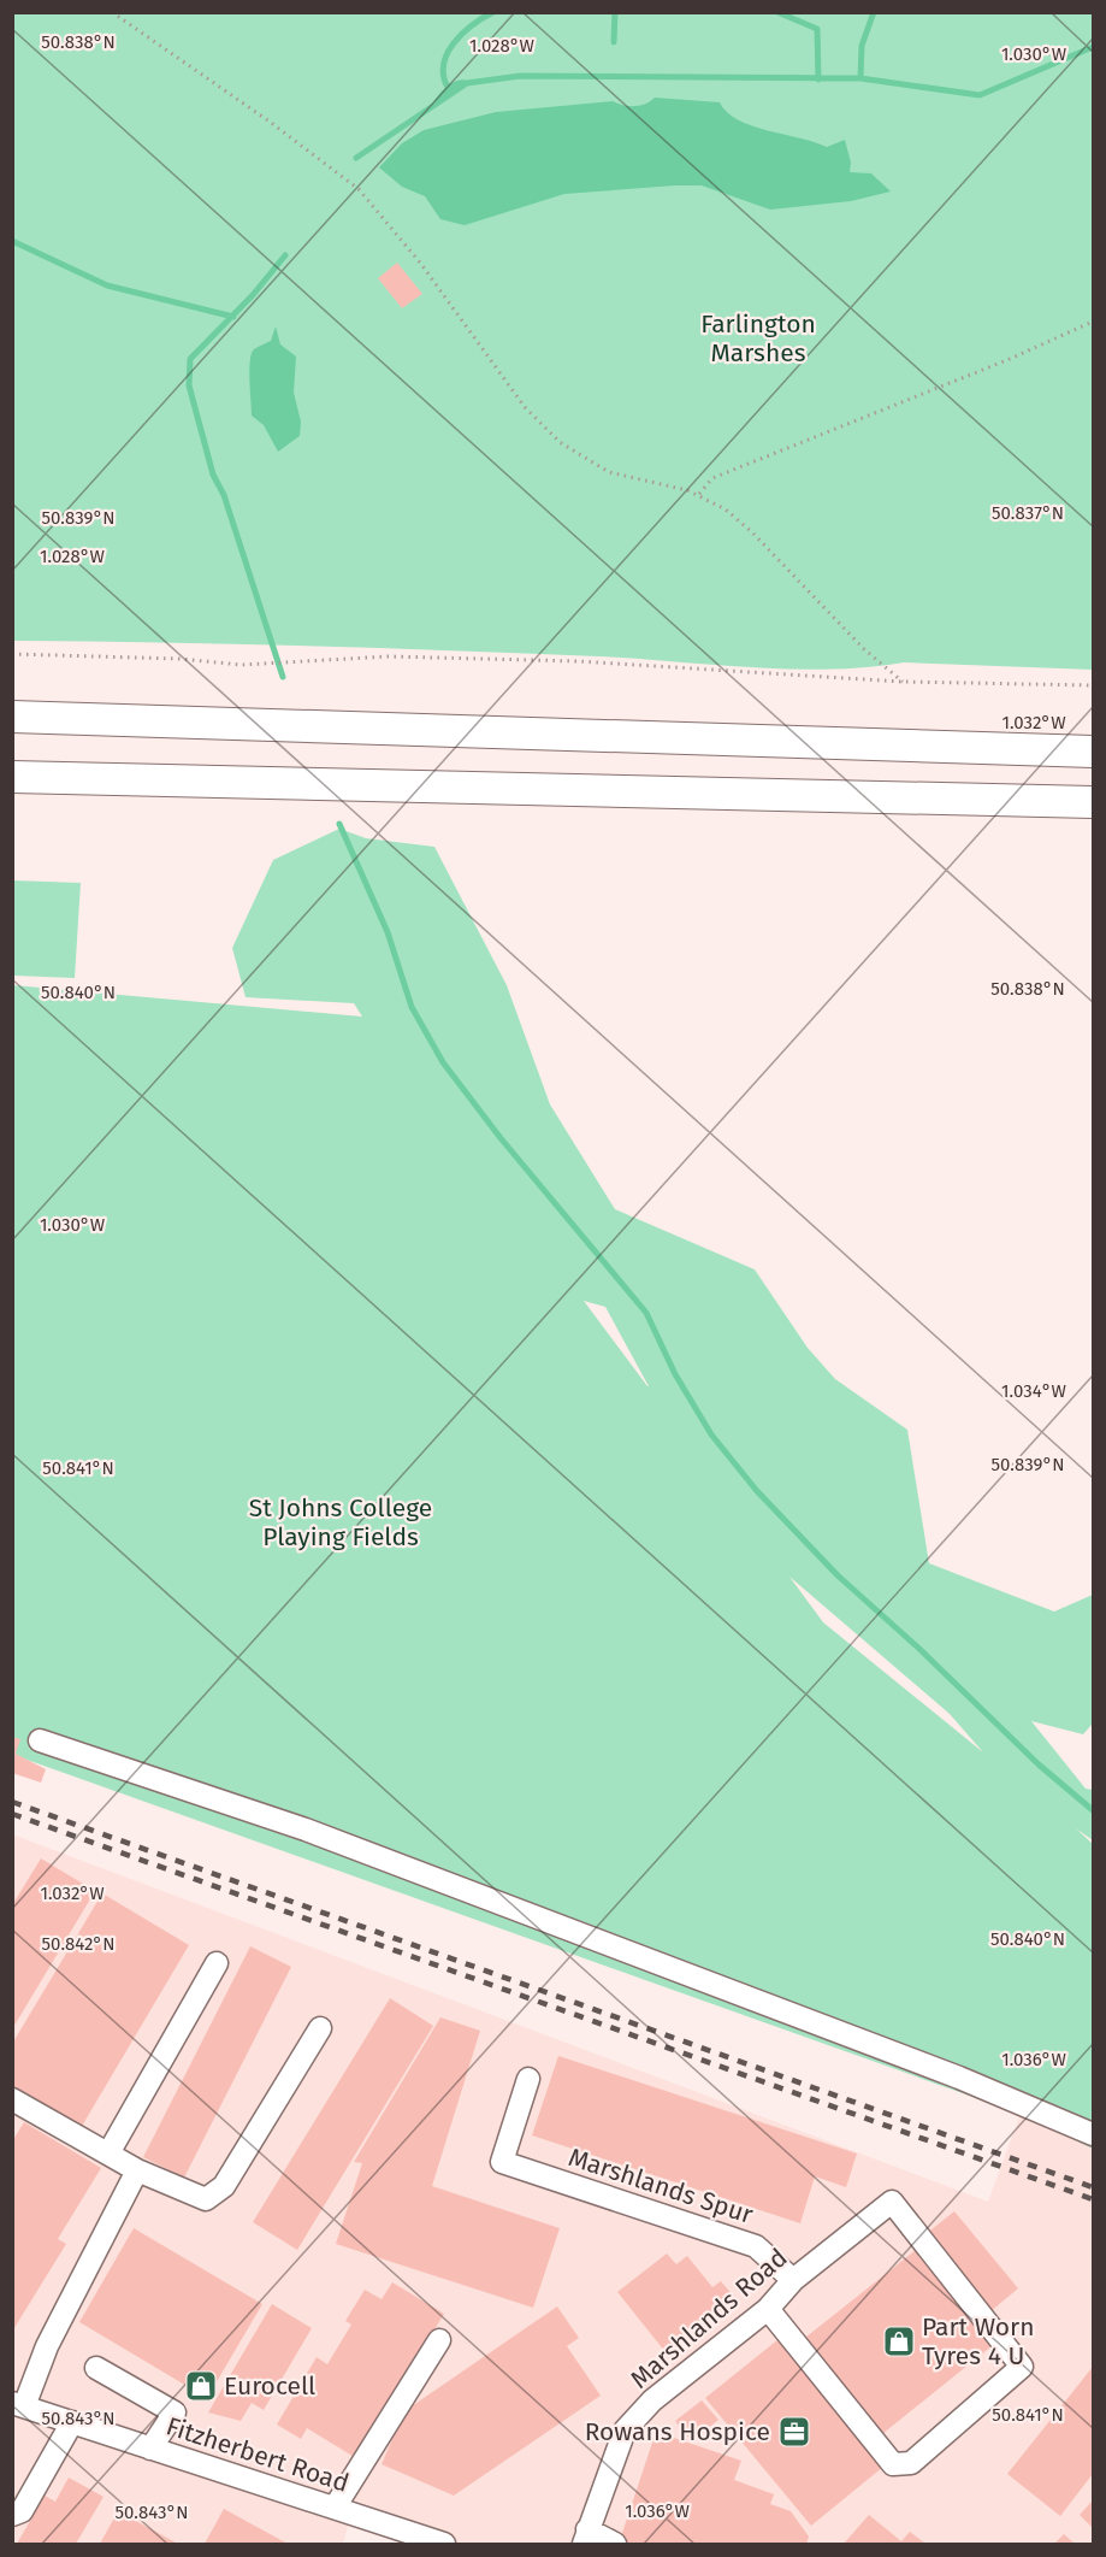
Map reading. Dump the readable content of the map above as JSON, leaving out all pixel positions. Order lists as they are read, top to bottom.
{
  "streets": {
    "street": ["Marshlands Spur", "Marshlands Road", "Fitzherbert Road"]
  },
  "crossings": [
    ["Marshlands Spur", "Marshlands Road"]
  ],
  "parks": ["Farlington Marshes", "St Johns College Playing Fields"],
  "places": {
    "shop": ["Part Worn Tyres 4 U", "Eurocell"],
    "office": ["Rowans Hospice"]
  },
  "coordinates": [
    "50.838°N",
    "1.028°W",
    "1.030°W",
    "50.837°N",
    "50.839°N",
    "1.032°W",
    "50.840°N",
    "1.034°W",
    "50.841°N",
    "50.842°N",
    "1.036°W",
    "50.843°N"
  ]
}
